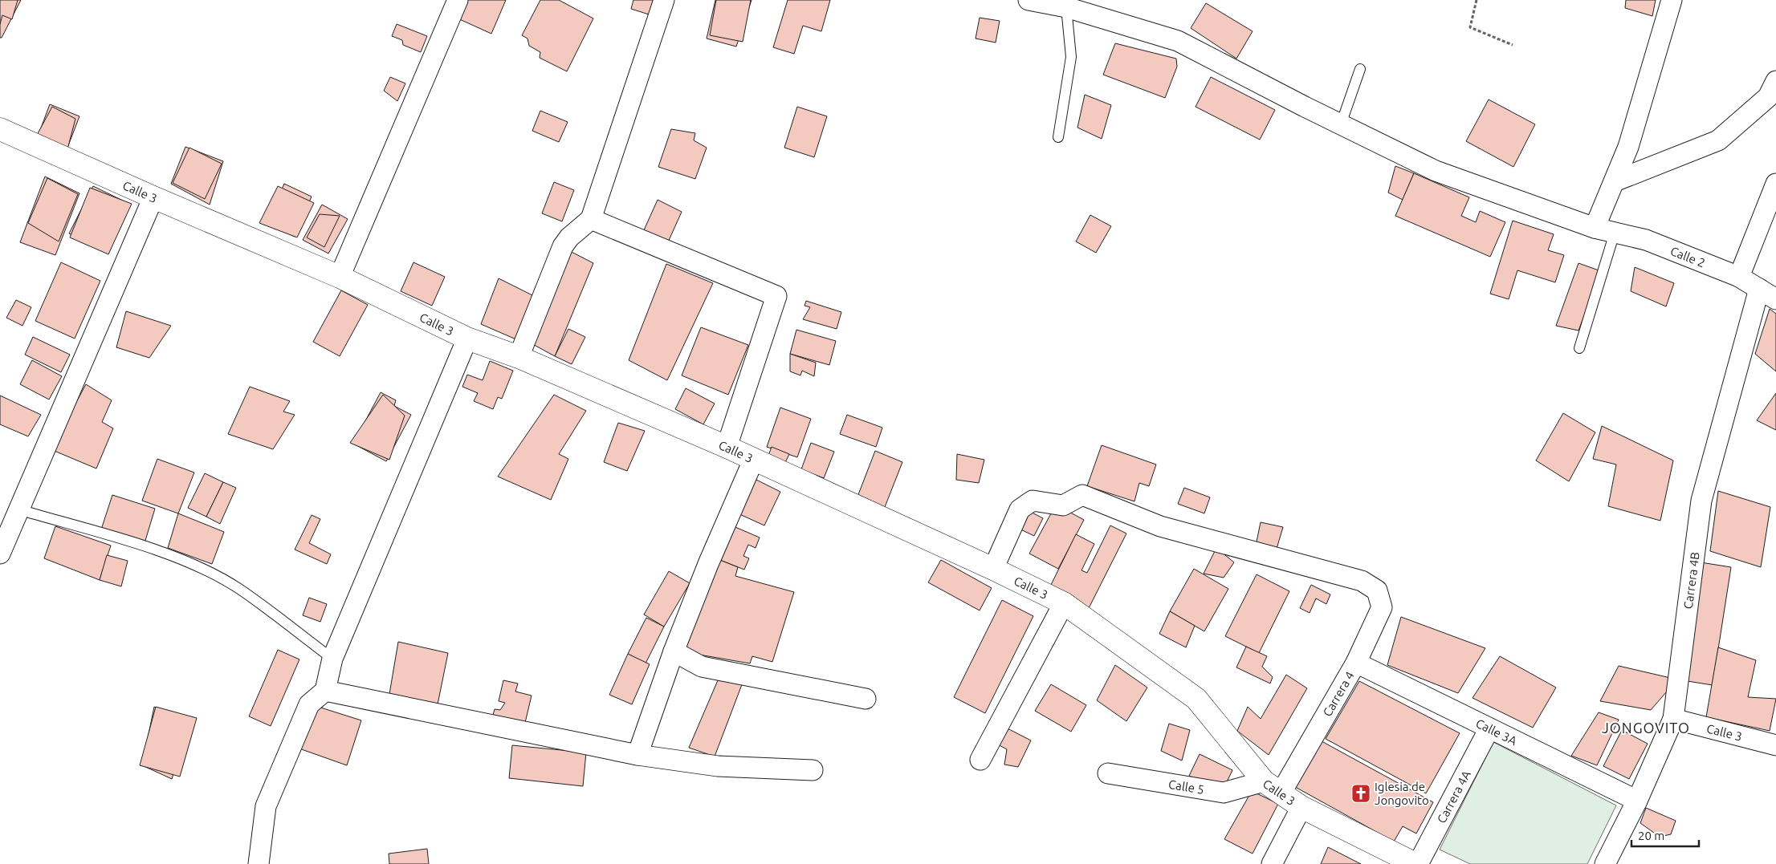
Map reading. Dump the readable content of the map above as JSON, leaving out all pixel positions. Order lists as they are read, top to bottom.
{
  "streets": {
    "street": [
      "Calle 3",
      "Calle 2",
      "Carrera 4B",
      "Carrera 4",
      "Calle 3A",
      "Calle 5",
      "Carrera 4A"
    ]
  },
  "crossings": [
    ["Calle 3", "Carrera 4B"],
    ["Calle 3", "Carrera 4"],
    ["Calle 3", "Calle 5"],
    ["Calle 3", "Carrera 4A"],
    ["Calle 2", "Carrera 4B"],
    ["Carrera 4B", "Calle 3A"],
    ["Carrera 4", "Calle 3A"],
    ["Carrera 4", "Calle 5"],
    ["Calle 3A", "Carrera 4A"]
  ],
  "districts": ["JONGOVITO"],
  "places": {
    "church": ["Iglesia de Jongovito"]
  },
  "scale_bar": "20 m"
}
